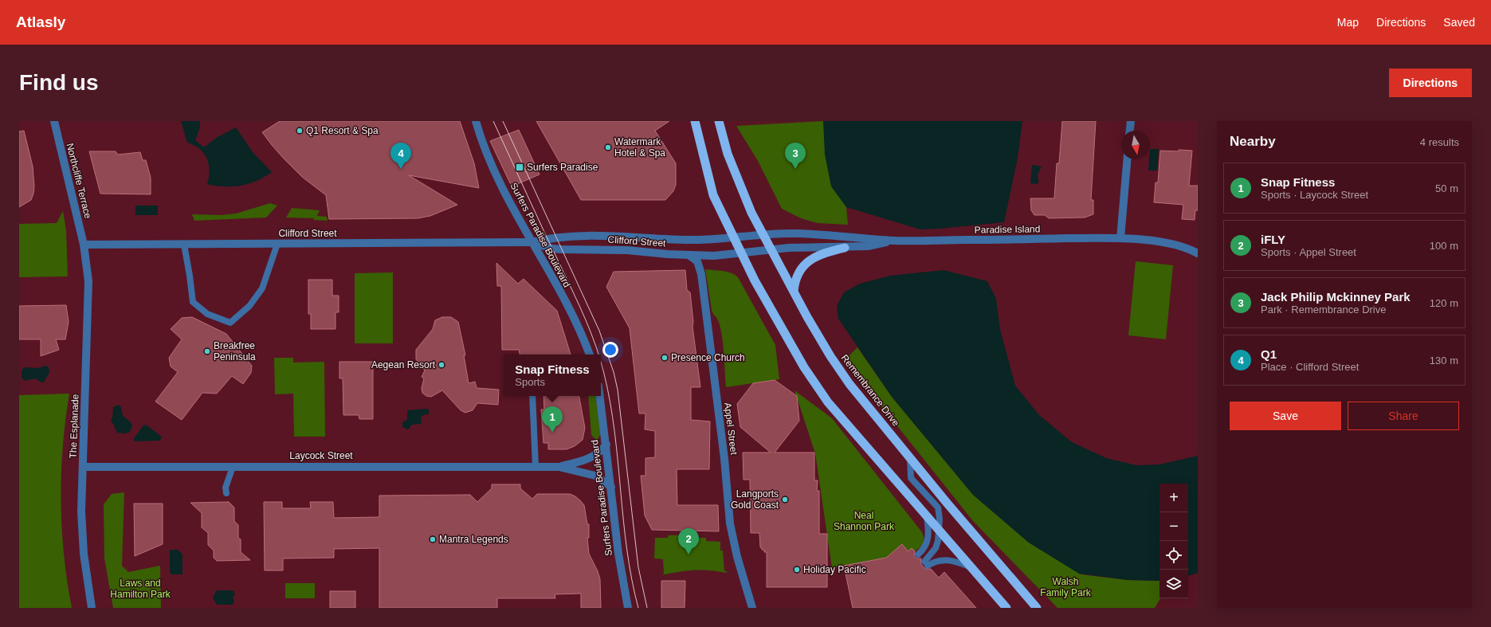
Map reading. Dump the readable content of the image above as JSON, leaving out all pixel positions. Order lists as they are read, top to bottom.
{
  "streets": {
    "highway": ["Remembrance Drive"],
    "street": [
      "Northcliffe Terrace",
      "Paradise Island",
      "Clifford Street",
      "Surfers Paradise Boulevard",
      "The Esplanade",
      "Appel Street",
      "Laycock Street"
    ]
  },
  "crossings": [
    ["Northcliffe Terrace", "Clifford Street"],
    ["Northcliffe Terrace", "The Esplanade"],
    ["Paradise Island", "Clifford Street"],
    ["Paradise Island", "Remembrance Drive"],
    ["Clifford Street", "Surfers Paradise Boulevard"],
    ["Clifford Street", "Remembrance Drive"],
    ["Clifford Street", "The Esplanade"],
    ["Clifford Street", "Appel Street"],
    ["Surfers Paradise Boulevard", "Laycock Street"],
    ["The Esplanade", "Laycock Street"]
  ],
  "parks": ["Neal Shannon Park", "Walsh Family Park", "Laws and Hamilton Park"],
  "places": {
    "other": [
      "Q1 Resort & Spa",
      "Watermark Hotel & Spa",
      "Breakfree Peninsula",
      "Presence Church",
      "Aegean Resort",
      "Langports Gold Coast",
      "Mantra Legends",
      "Holiday Pacific"
    ],
    "transit": ["Surfers Paradise"]
  },
  "north": "bottom",
  "page": {
    "header": "Atlasly",
    "nav": ["Map", "Directions", "Saved"],
    "buttons": [
      "Directions",
      ["Save", "Share"]
    ],
    "title": "Find us",
    "heading": ["Nearby", "4 results"],
    "pins": [
      "3",
      "4",
      "1",
      "2"
    ],
    "list": [
      {
        "mark": "1",
        "name": "Snap Fitness",
        "note": "Sports · Laycock Street",
        "value": "50 m"
      },
      {
        "mark": "2",
        "name": "iFLY",
        "note": "Sports · Appel Street",
        "value": "100 m"
      },
      {
        "mark": "3",
        "name": "Jack Philip Mckinney Park",
        "note": "Park · Remembrance Drive",
        "value": "120 m"
      },
      {
        "mark": "4",
        "name": "Q1",
        "note": "Place · Clifford Street",
        "value": "130 m"
      }
    ],
    "popup": ["Snap Fitness", "Sports"],
    "map_buttons": ["+", "−"]
  }
}
